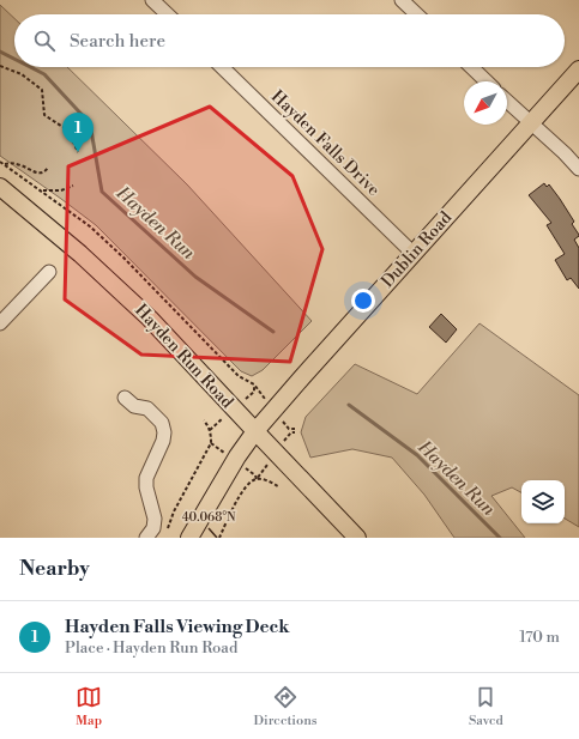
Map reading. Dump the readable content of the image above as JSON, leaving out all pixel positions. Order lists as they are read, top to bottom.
{
  "streets": {
    "main road": ["Dublin Road", "Hayden Run Road"],
    "street": ["Hayden Falls Drive"]
  },
  "crossings": [
    ["Hayden Falls Drive", "Dublin Road"],
    ["Dublin Road", "Hayden Run Road"]
  ],
  "water": ["Hayden Run"],
  "north": "bottom left",
  "page": {
    "search": "Search here",
    "pins": "1",
    "heading": "Nearby",
    "list": [
      {
        "mark": "1",
        "name": "Hayden Falls Viewing Deck",
        "note": "Place · Hayden Run Road",
        "value": "170 m"
      }
    ],
    "nav": ["Map", "Directions", "Saved"]
  },
  "coordinates": ["40.068°N"]
}
